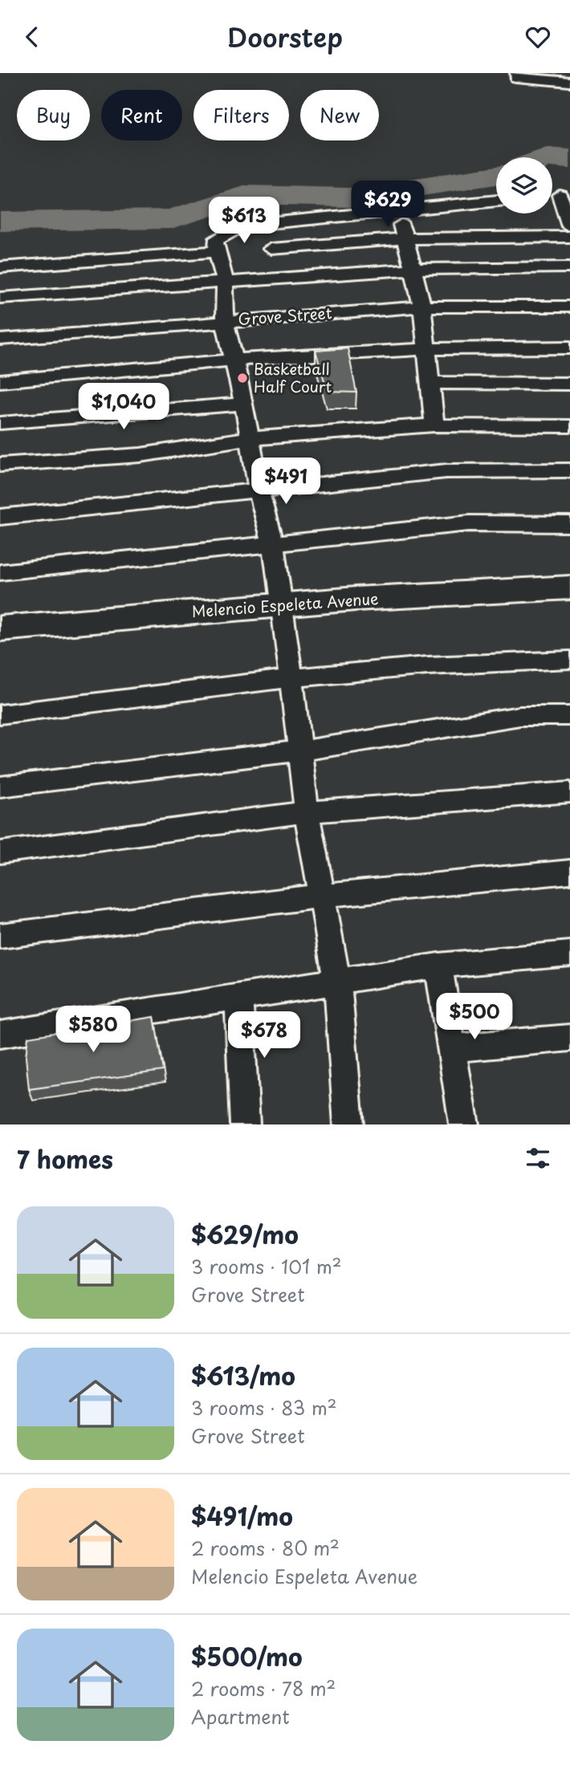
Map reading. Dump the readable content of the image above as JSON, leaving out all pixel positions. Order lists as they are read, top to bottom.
{
  "streets": {
    "street": ["Grove Street", "Melencio Espeleta Avenue"]
  },
  "places": ["Basketball Half Court"],
  "page": {
    "header": "Doorstep",
    "chip": [
      "Buy",
      "Rent",
      "Filters",
      "New"
    ],
    "price": [
      "$629",
      "$613",
      "$1,040",
      "$491",
      "$500",
      "$580",
      "$678"
    ],
    "heading": "7 homes",
    "list": [
      {
        "name": "$629/mo",
        "note": "3 rooms · 101 m² · Grove Street"
      },
      {
        "name": "$613/mo",
        "note": "3 rooms · 83 m² · Grove Street"
      },
      {
        "name": "$491/mo",
        "note": "2 rooms · 80 m² · Melencio Espeleta Avenue"
      },
      {
        "name": "$500/mo",
        "note": "2 rooms · 78 m² · Apartment"
      }
    ]
  }
}
